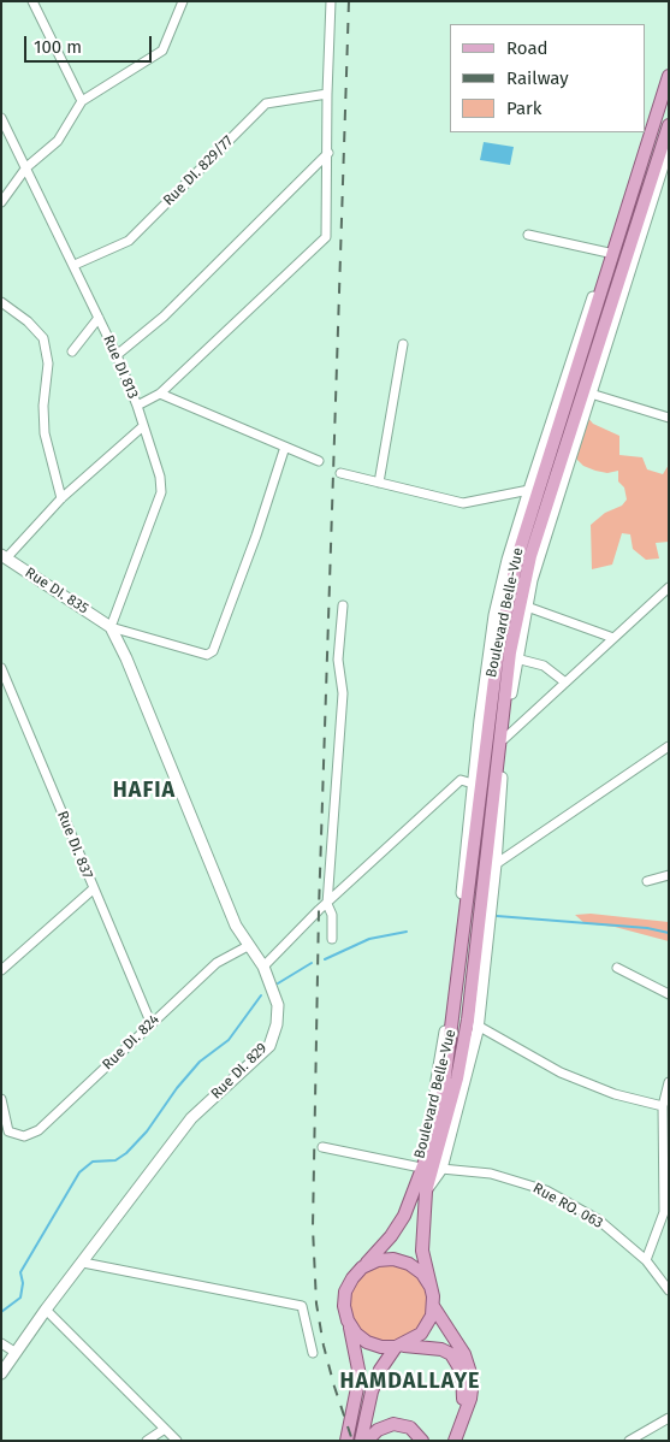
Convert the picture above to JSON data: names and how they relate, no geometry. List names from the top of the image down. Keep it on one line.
{"streets":{"main road":["Boulevard Belle-Vue"],"street":["Rue DI. 829/77","Rue DI 813","Rue DI. 835","Rue DI. 837","Rue DI. 824","Rue DI. 829","Rue RO. 063"]},"crossings":[["Rue DI. 829/77","Rue DI 813"],["Rue DI 813","Rue DI. 835"],["Rue DI 813","Rue DI. 829"],["Rue DI. 835","Rue DI. 829"],["Boulevard Belle-Vue","Rue RO. 063"],["Rue DI. 837","Rue DI. 824"],["Rue DI. 824","Rue DI. 829"]],"districts":["HAFIA","HAMDALLAYE"],"legend":["Road","Railway","Park"],"scale_bar":"100 m"}
